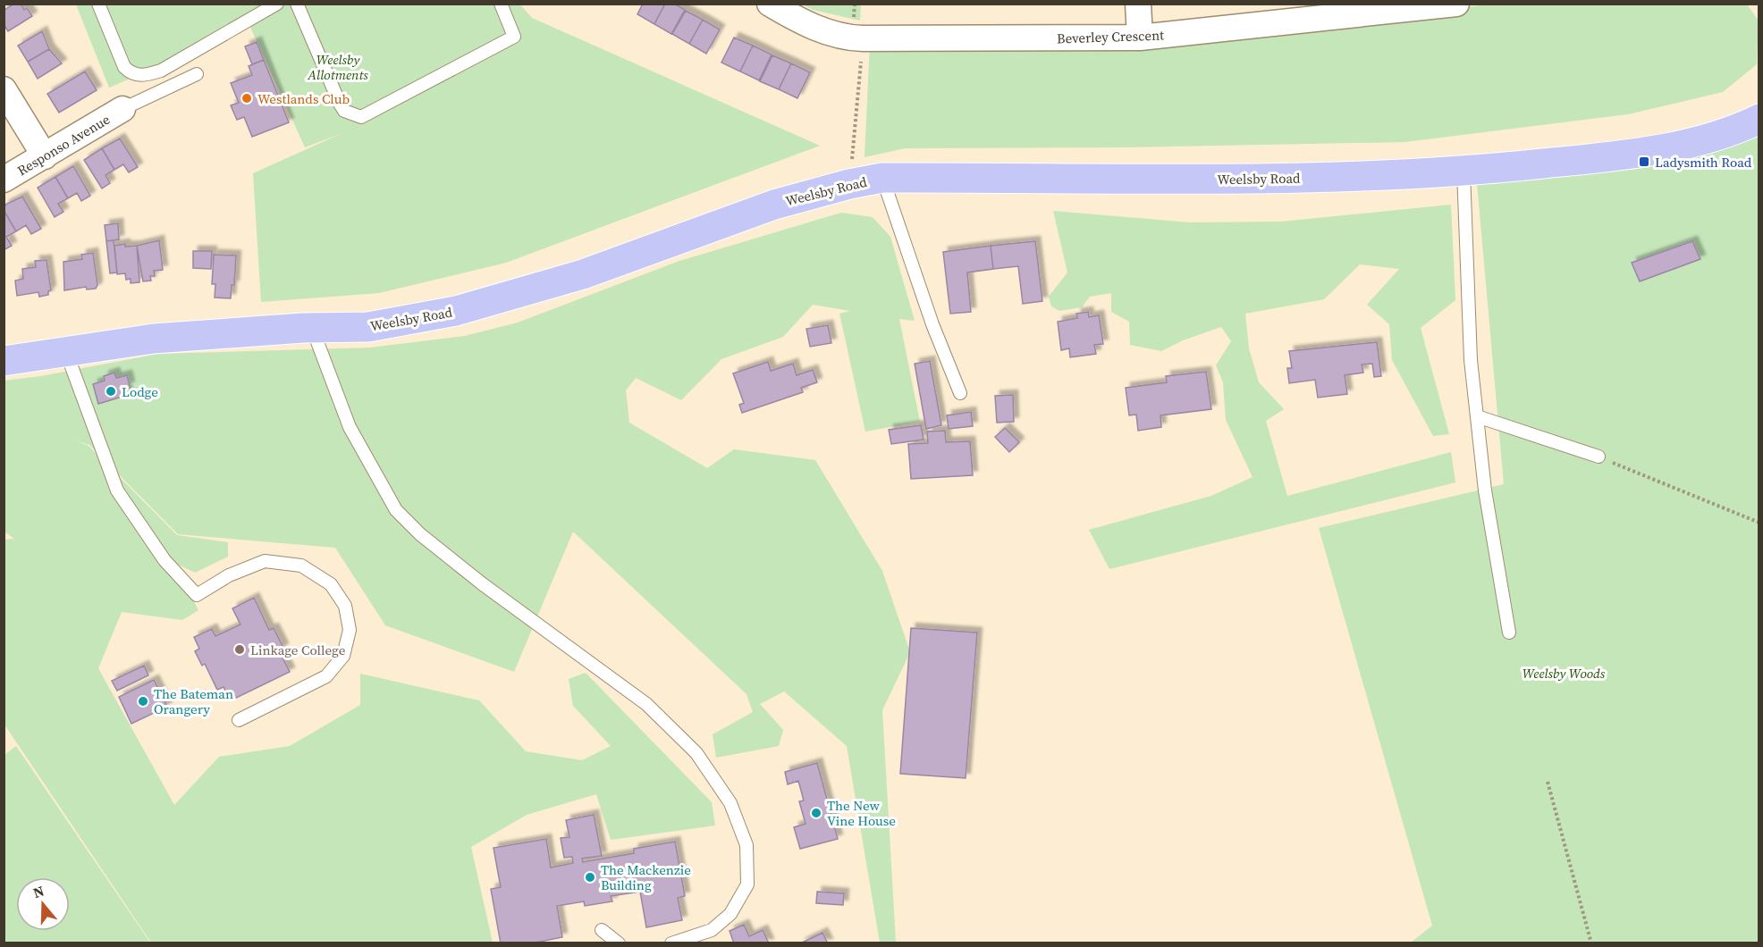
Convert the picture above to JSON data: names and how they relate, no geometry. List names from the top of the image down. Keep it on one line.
{"streets":{"main road":["Weelsby Road"],"street":["Beverley Crescent","Responso Avenue"]},"parks":["Weelsby Allotments","Weelsby Woods"],"places":{"other":["Westlands Club","Lodge","Linkage College","The Bateman Orangery","The New Vine House","The Mackenzie Building"],"transit":["Ladysmith Road"]},"north":"top"}
